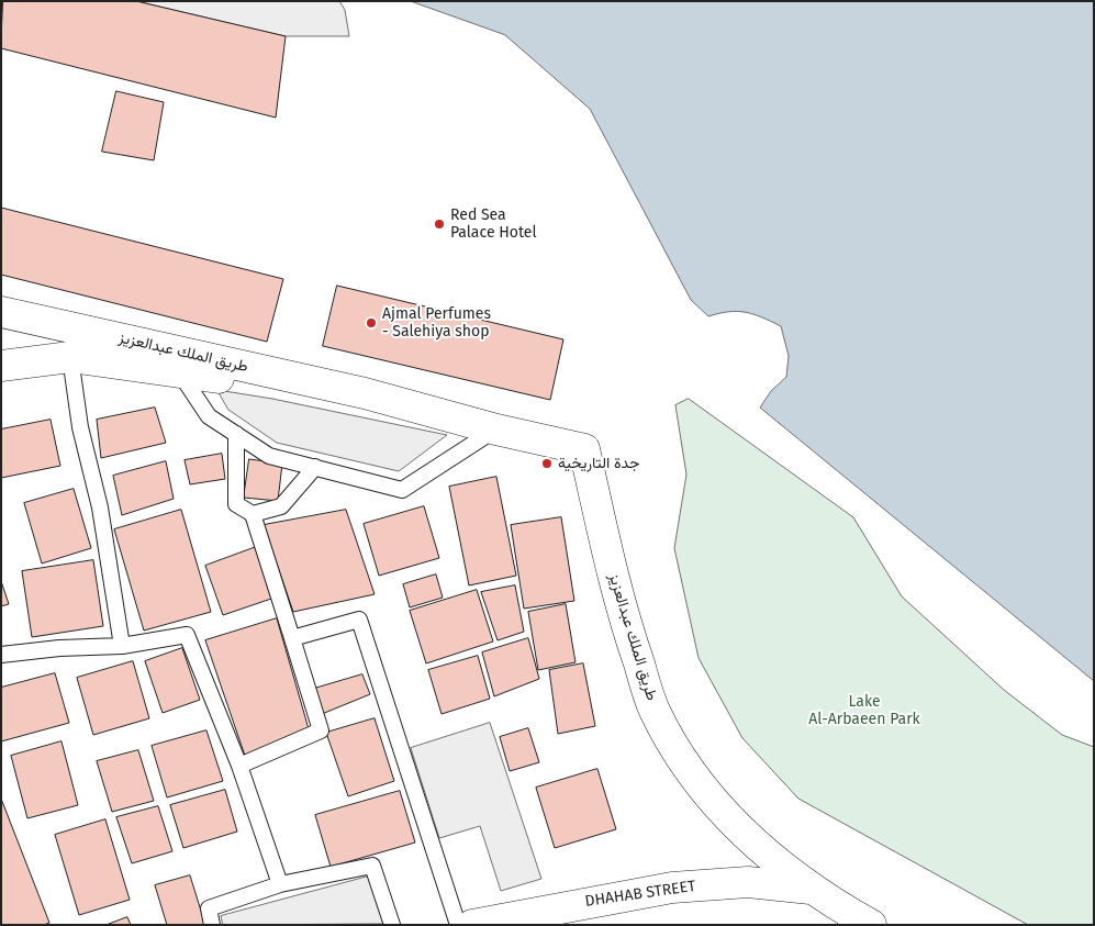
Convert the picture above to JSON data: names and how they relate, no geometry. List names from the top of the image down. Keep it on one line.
{"streets":{"main road":["طريق الملك عبدالعزيز","DHAHAB STREET"]},"crossings":[["طريق الملك عبدالعزيز","DHAHAB STREET"]],"parks":["Lake Al-Arbaeen Park"],"places":["Red Sea Palace Hotel","Ajmal Perfumes - Salehiya shop","جدة التاريخية"]}
